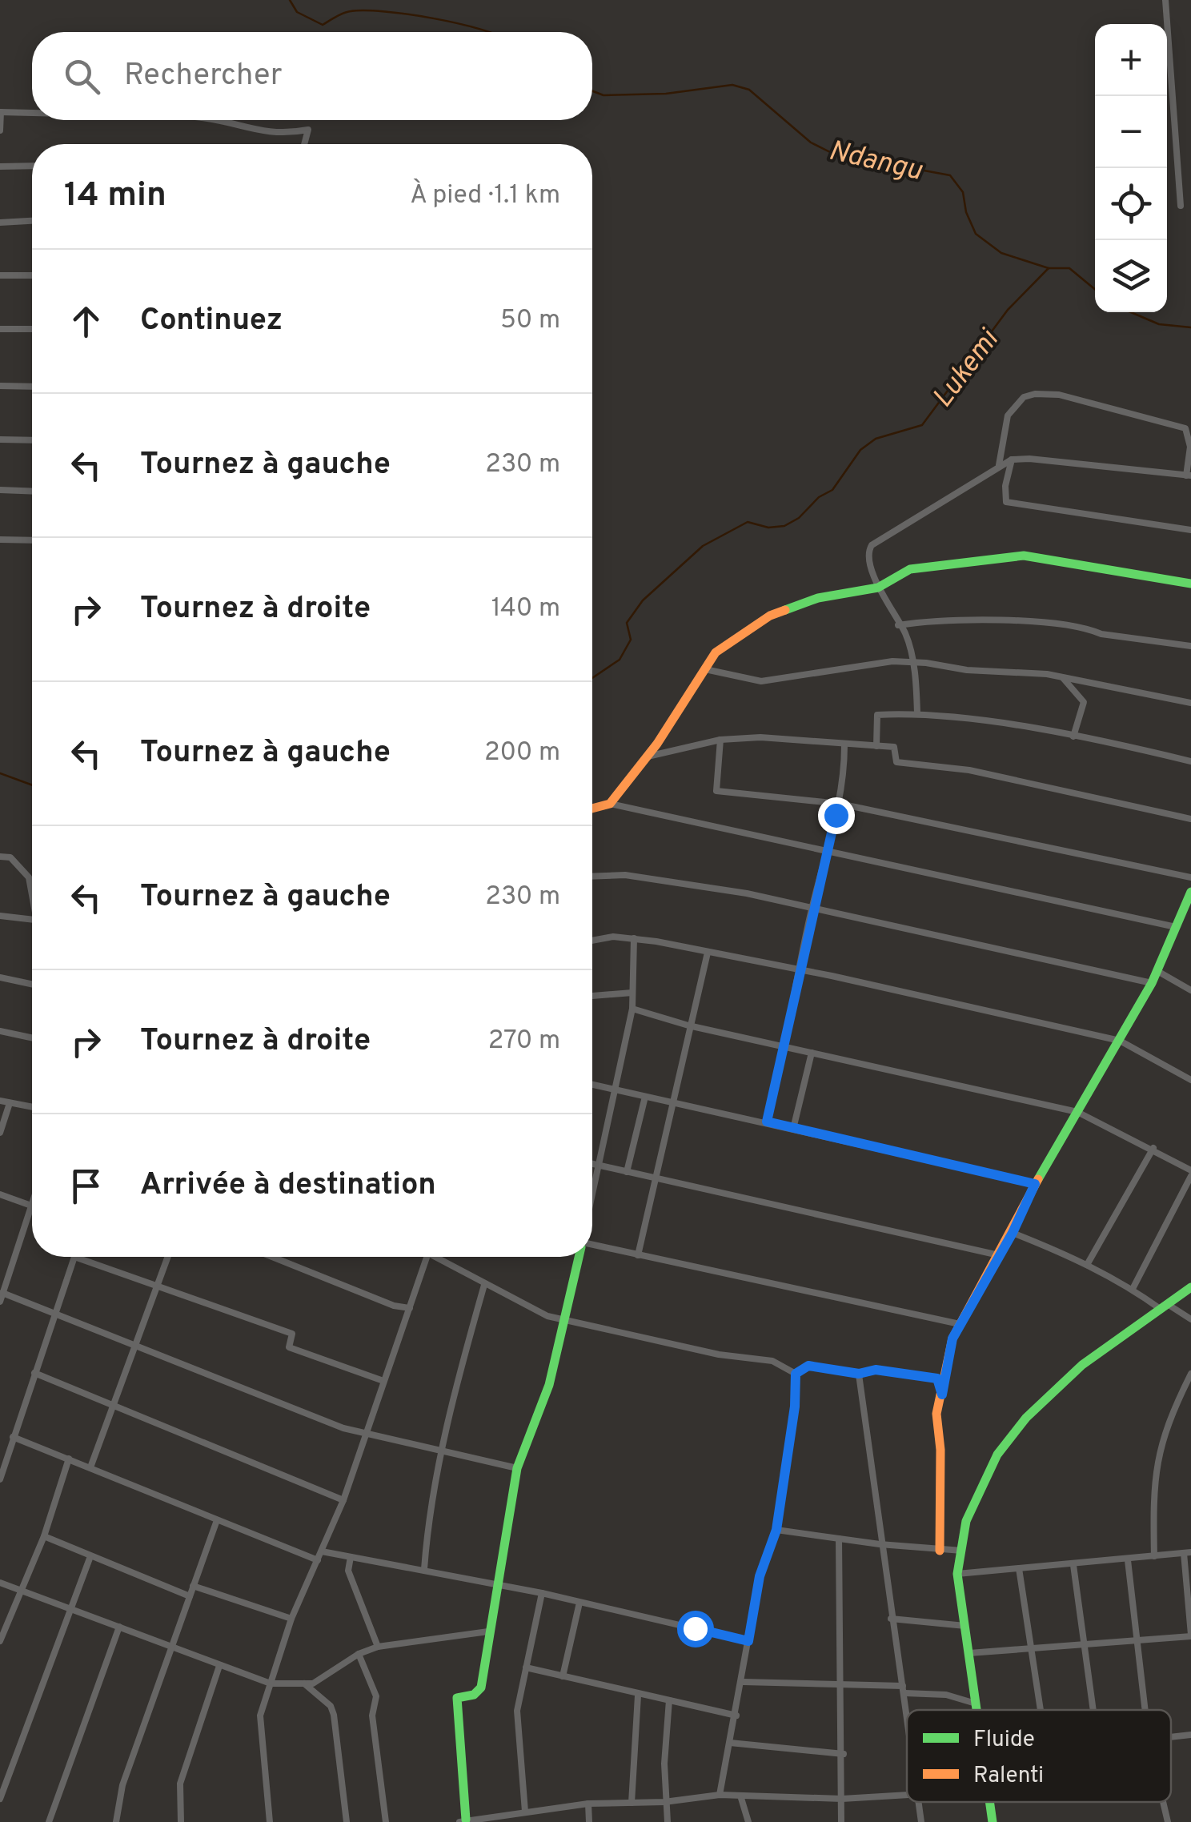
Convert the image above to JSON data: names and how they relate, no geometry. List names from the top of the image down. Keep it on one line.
{"water":["Ndangu","Lukemi"],"legend":["Fluide","Ralenti"],"page":{"map_buttons":["+","−"],"search":"Rechercher","heading":["14 min","À pied · 1.1 km"],"list":[["Continuez","50 m"],["Tournez à gauche","230 m"],["Tournez à droite","140 m"],["Tournez à gauche","200 m"],["Tournez à gauche","230 m"],["Tournez à droite","270 m"],"Arrivée à destination"]}}
